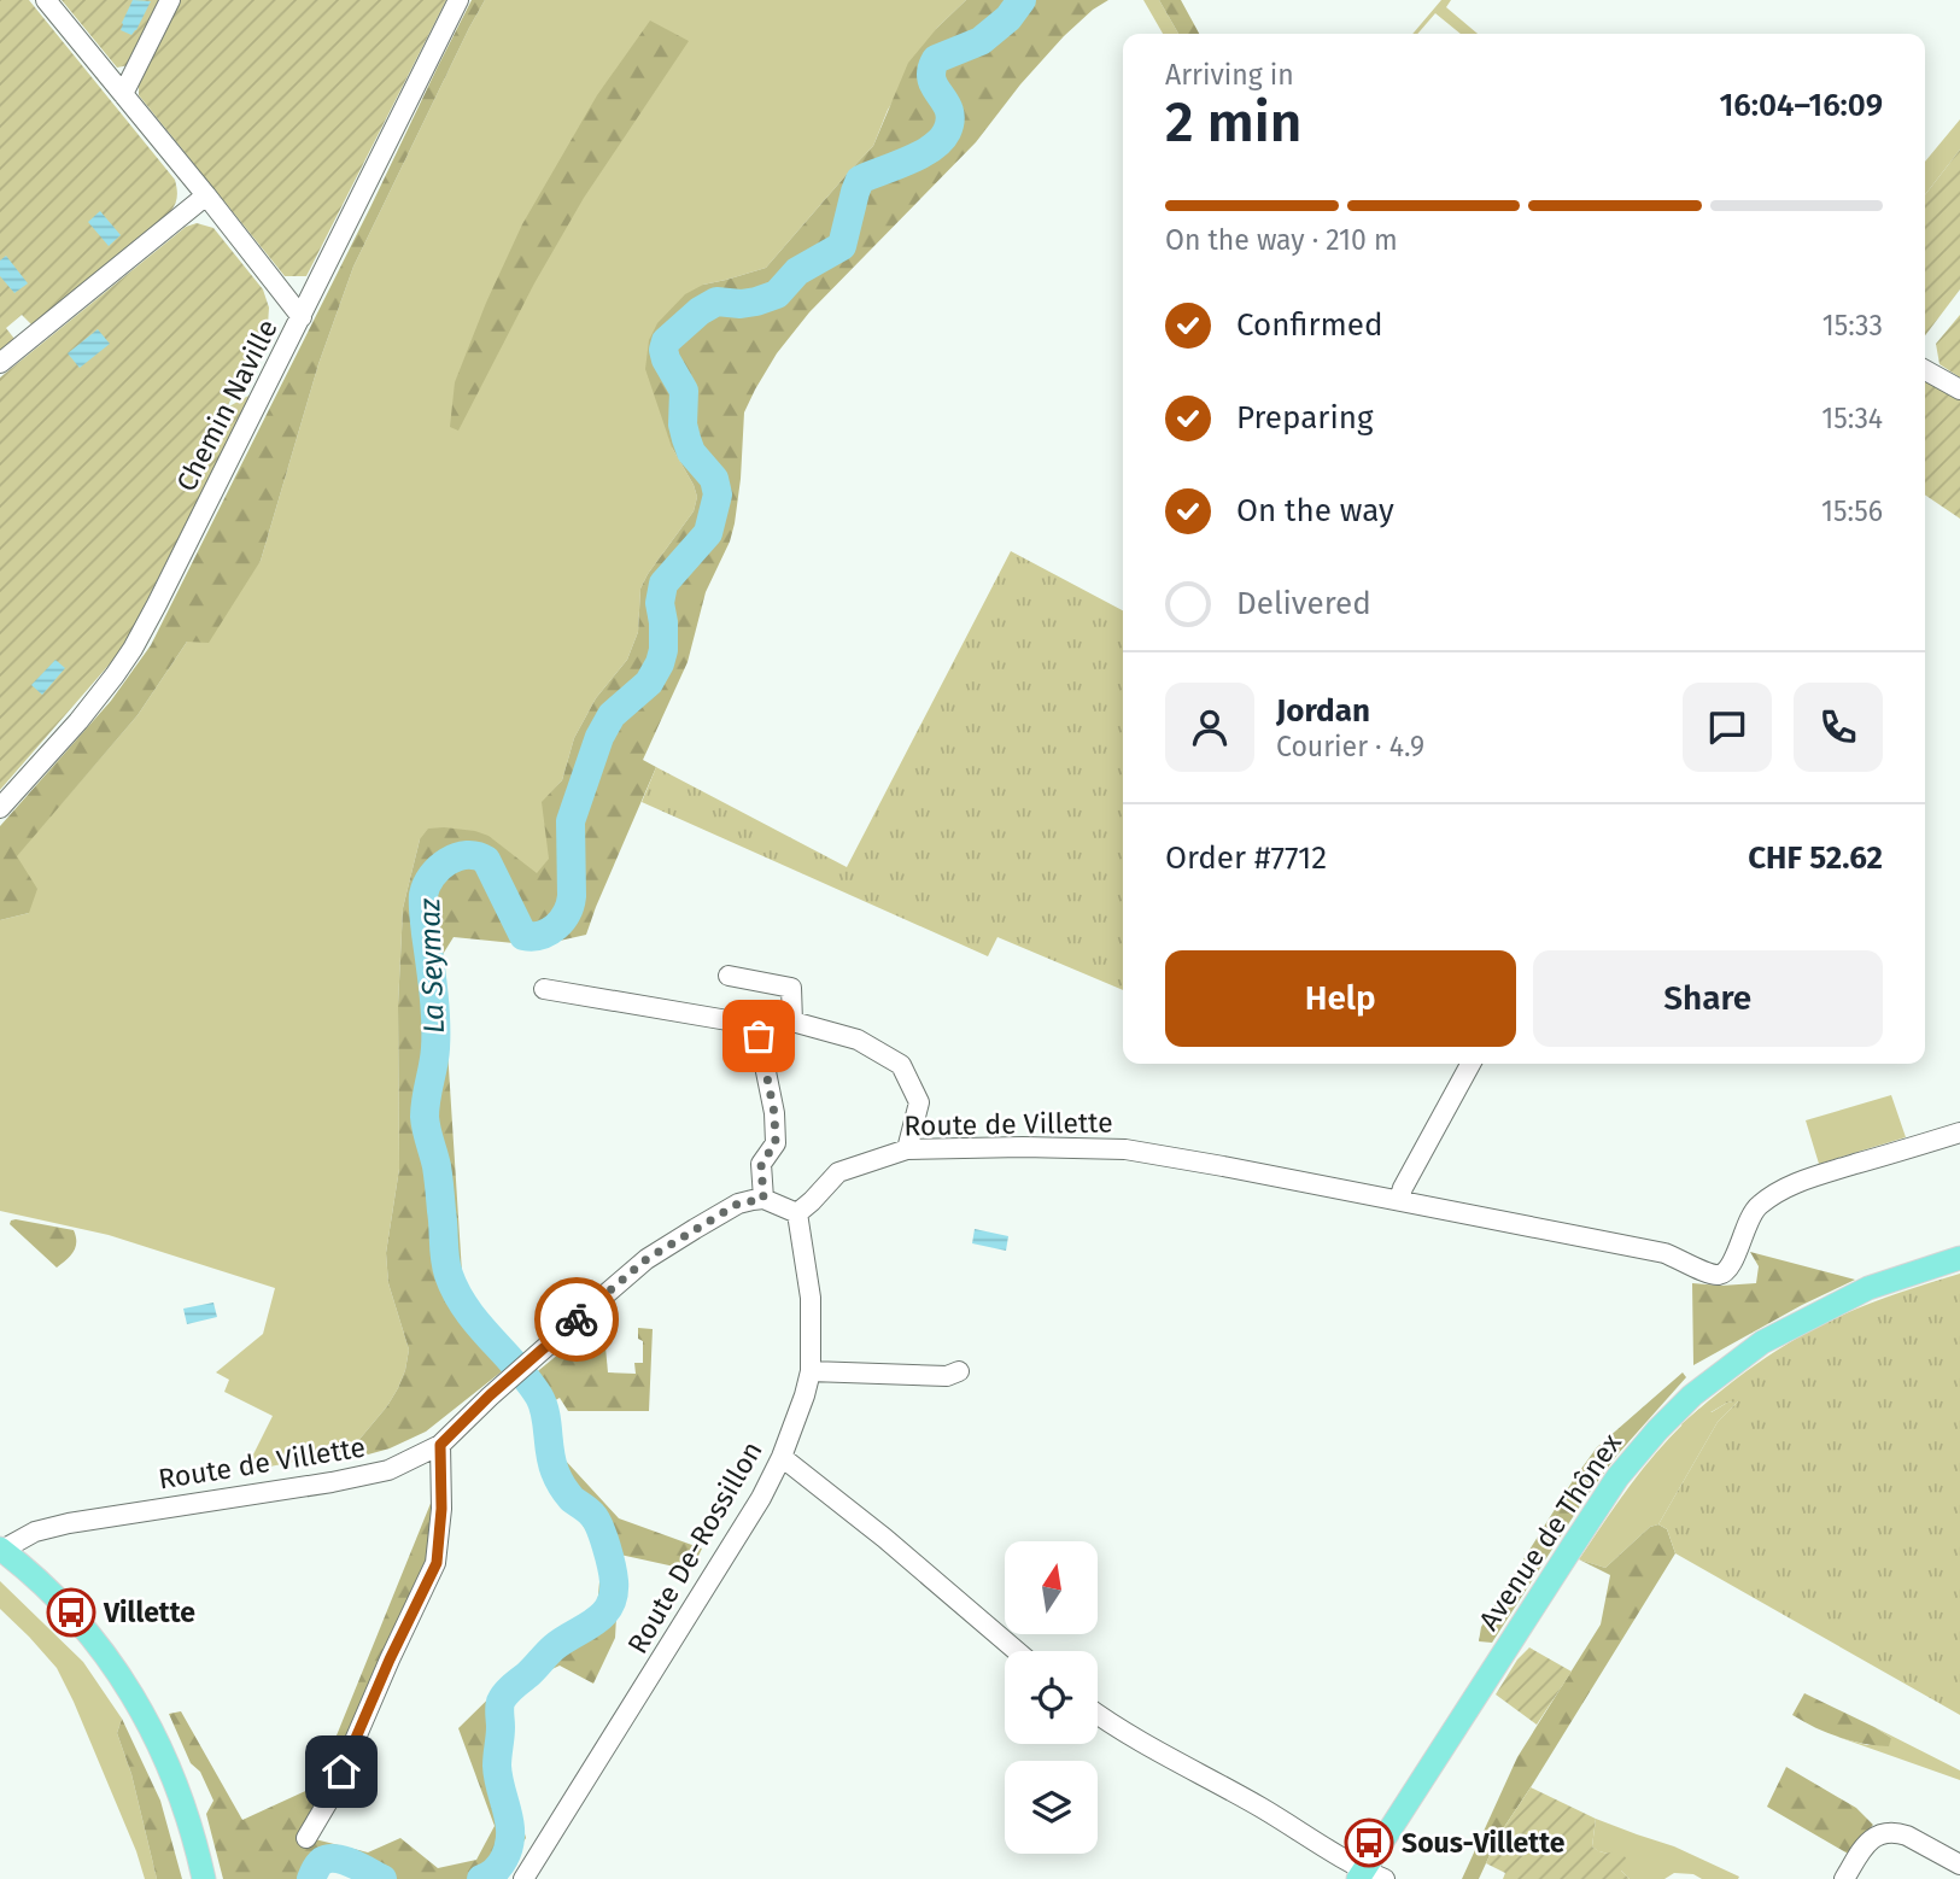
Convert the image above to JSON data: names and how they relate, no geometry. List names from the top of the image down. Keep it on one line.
{"streets":{"main road":["Avenue de Thônex"],"street":["Chemin Naville","Route de Villette","Route De-Rossillon"]},"crossings":[["Route de Villette","Route De-Rossillon"]],"water":["La Seymaz"],"places":{"bus stop":["Villette","Sous-Villette"]},"north":"top","page":{"heading":["2 min","Arriving in","16:04–16:09"],"panel":["Jordan","Courier · 4.9","Order #7712","CHF 52.62"],"bar":"On the way · 210 m","list":[["Confirmed","15:33"],["Preparing","15:34"],["On the way","15:56"],"Delivered"],"buttons":["Help","Share"]}}
